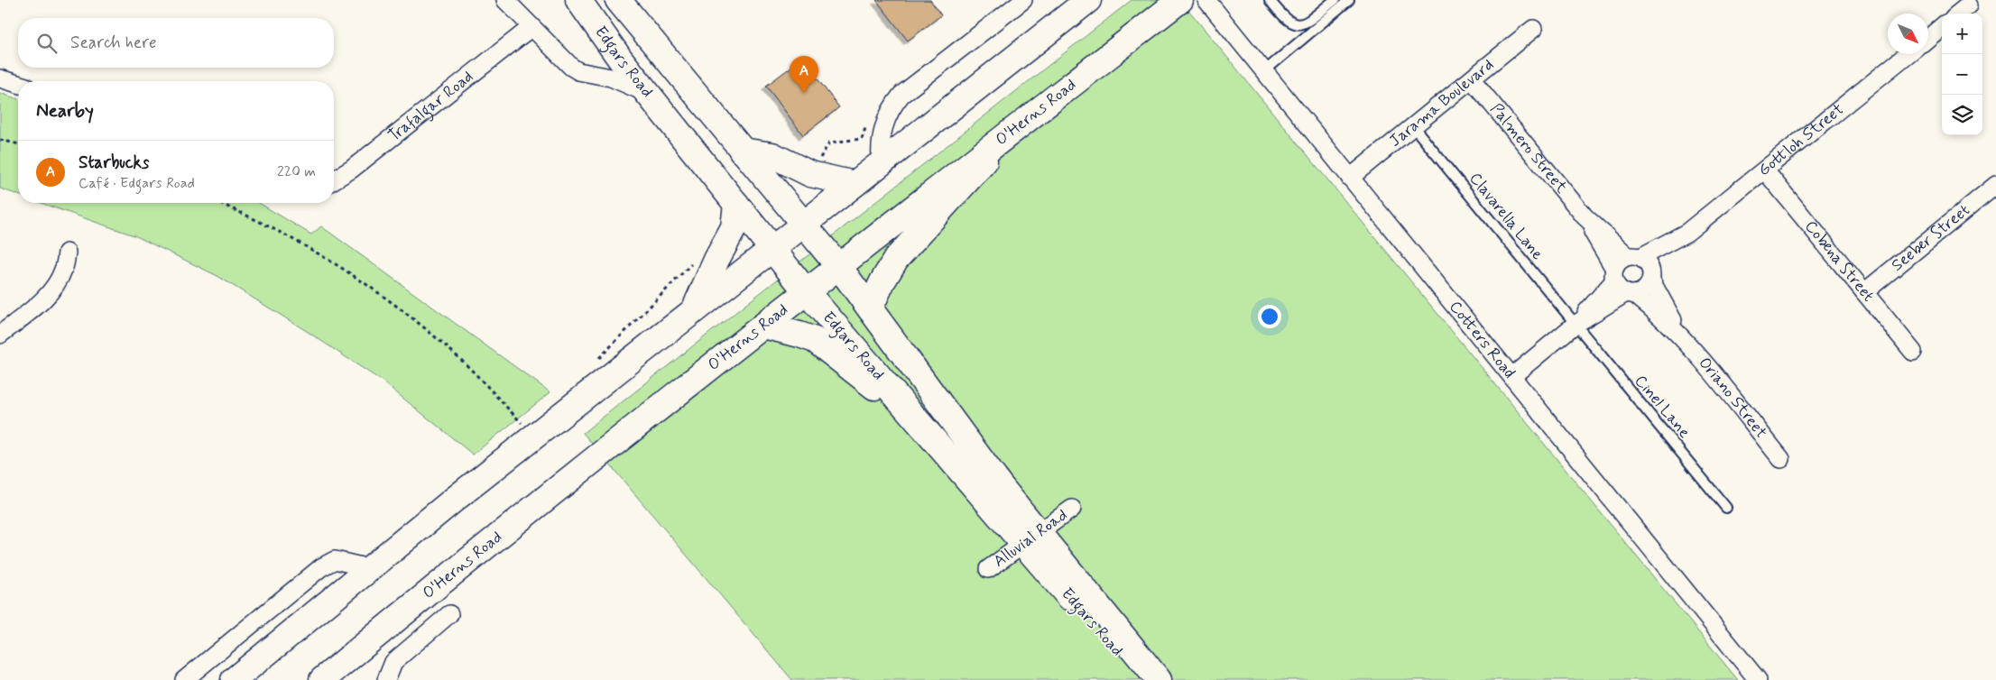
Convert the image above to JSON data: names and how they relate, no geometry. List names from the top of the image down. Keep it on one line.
{"streets":{"main road":["Edgars Road","O'Herns Road"],"street":["Jarama Boulevard","Trafalgar Road","Gottloh Street","Palmero Street","Seeber Street","Cobena Street","Cotters Road","Oriano Street","Alluvial Road"],"lane":["Clavarella Lane","Cinel Lane"]},"crossings":[["Edgars Road","O'Herns Road"],["Edgars Road","Alluvial Road"],["Jarama Boulevard","Palmero Street"],["Jarama Boulevard","Clavarella Lane"],["Jarama Boulevard","Cotters Road"],["Gottloh Street","Palmero Street"],["Gottloh Street","Cobena Street"],["Gottloh Street","Oriano Street"],["Palmero Street","Oriano Street"],["Clavarella Lane","Cinel Lane"],["Seeber Street","Cobena Street"]],"north":"bottom right","page":{"map_buttons":["+","−"],"search":"Search here","pins":"A","heading":"Nearby","list":[{"mark":"A","name":"Starbucks","note":"Café · Edgars Road","value":"220 m"}]}}
